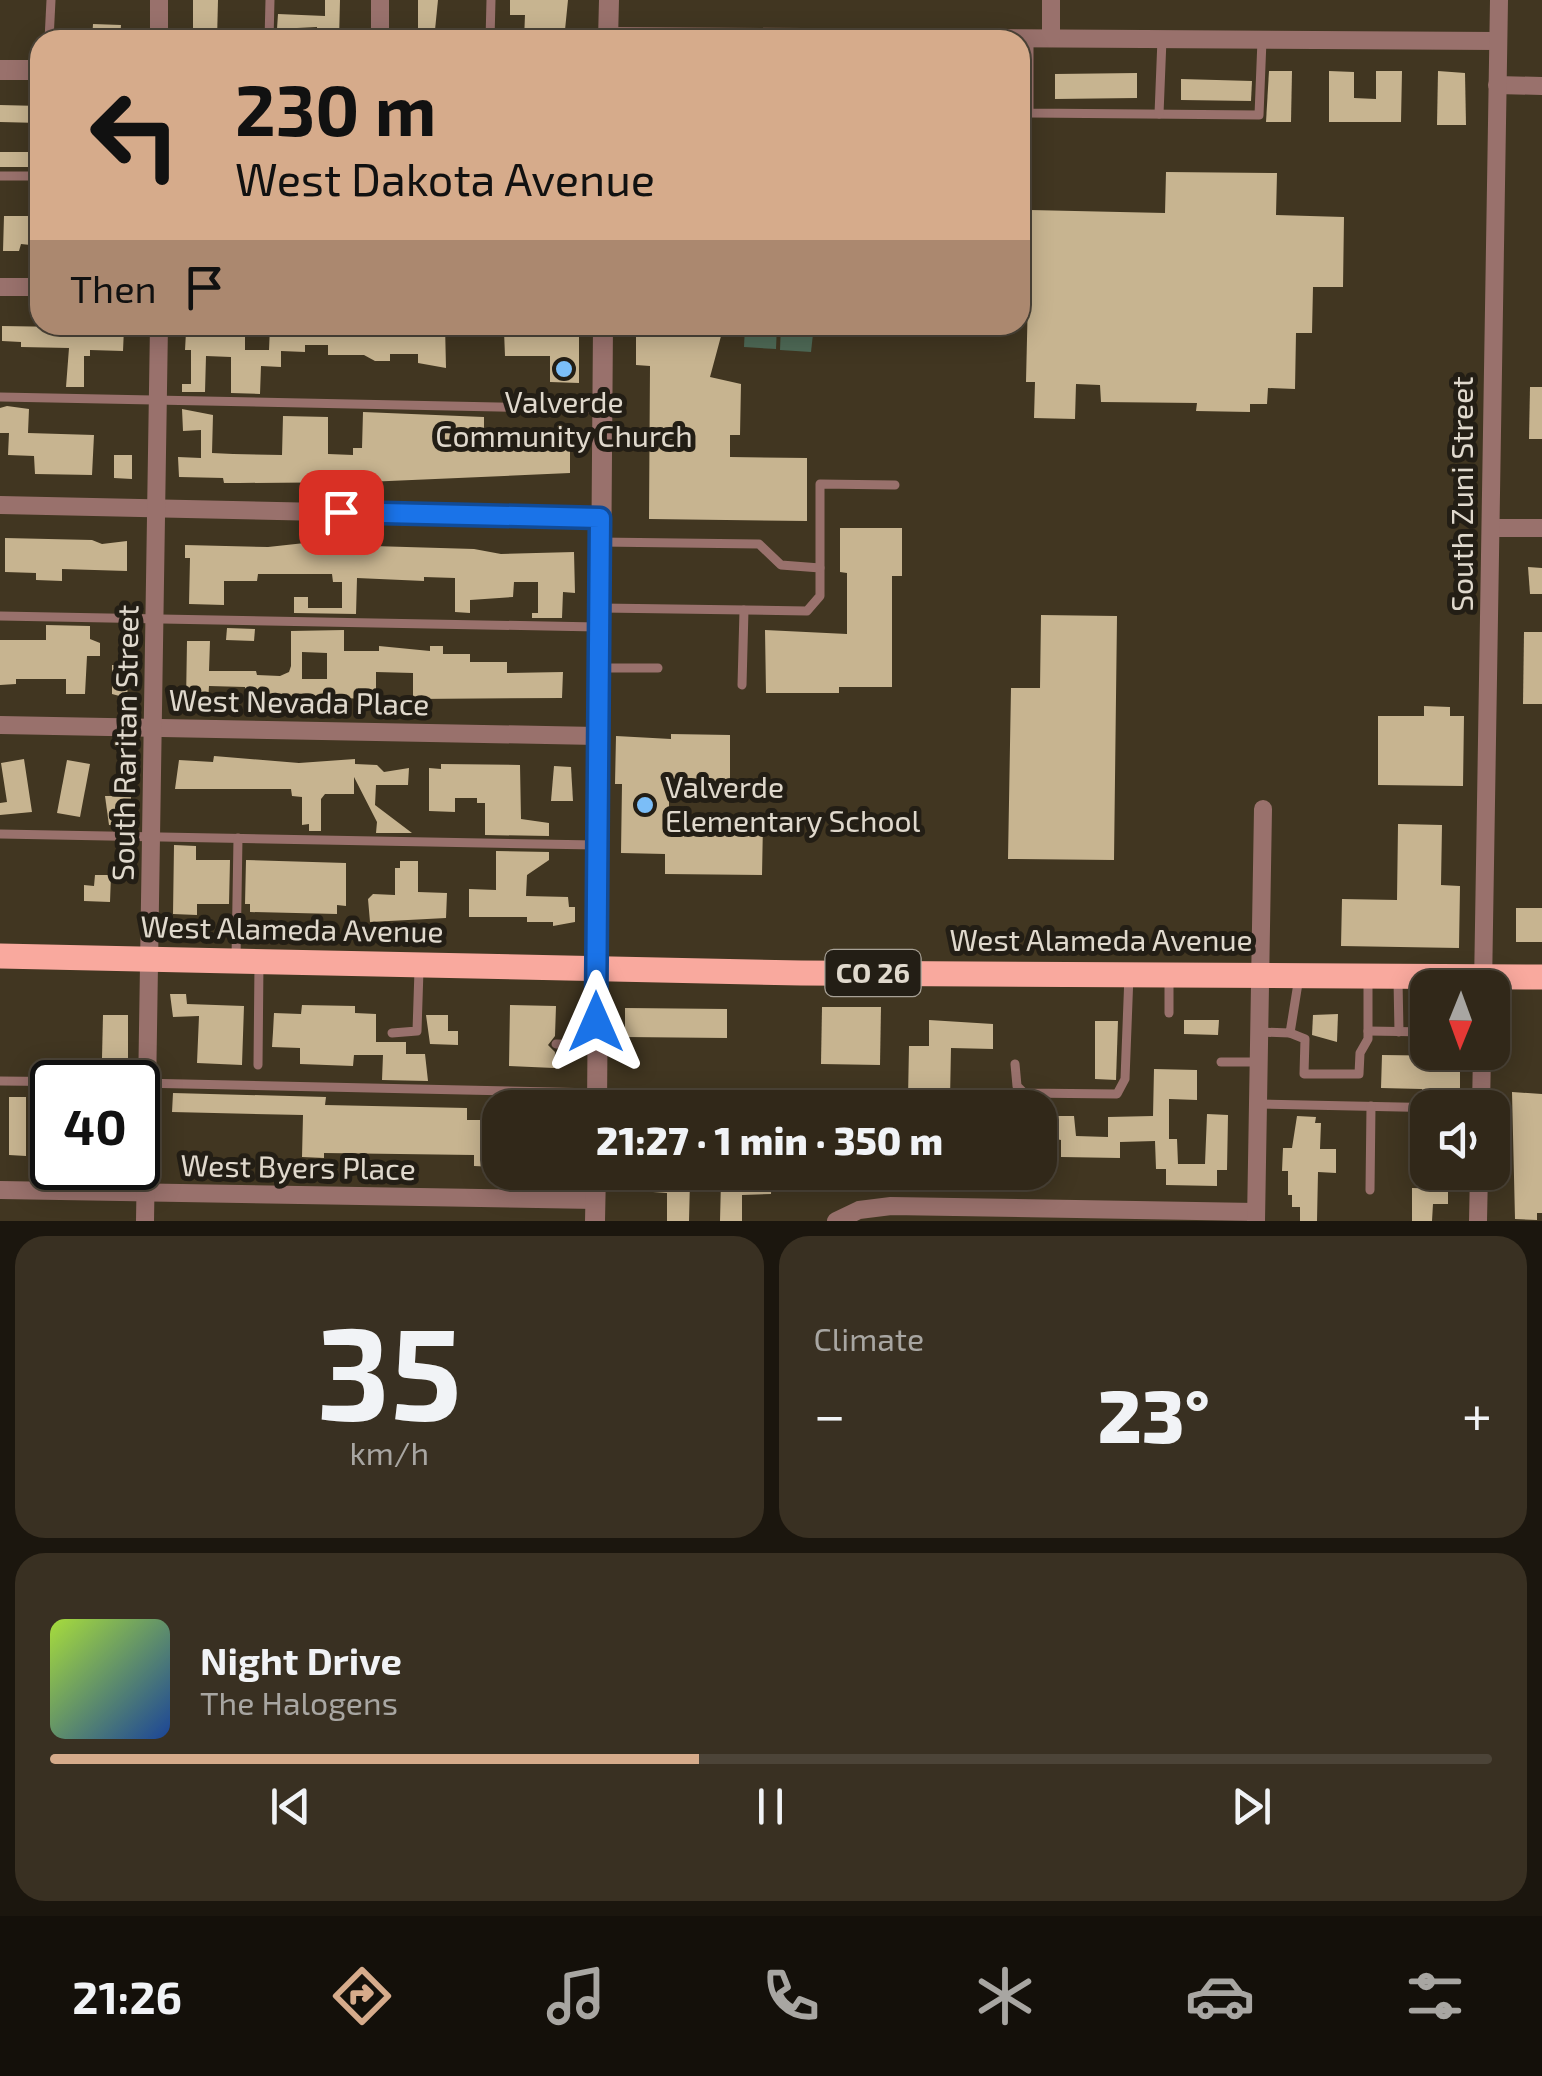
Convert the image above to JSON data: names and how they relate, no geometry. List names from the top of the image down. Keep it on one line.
{"streets":{"main road":["West Alameda Avenue","CO 26"],"street":["South Zuni Street","West Nevada Place","South Raritan Street","West Byers Place"]},"crossings":[["West Nevada Place","South Raritan Street"],["South Raritan Street","West Alameda Avenue"],["South Raritan Street","West Byers Place"]],"places":["Valverde Community Church","Valverde Elementary School"],"north":"bottom","page":{"turn":["230 m","West Dakota Avenue"],"then":"Then","limit":"40","trip":"21:27 · 1 min · 350 m","tile":[["35","km/h"],"Climate"],"heat":["−","23°","+"],"song":["Night Drive","The Halogens"],"tabs":"21:26"}}
